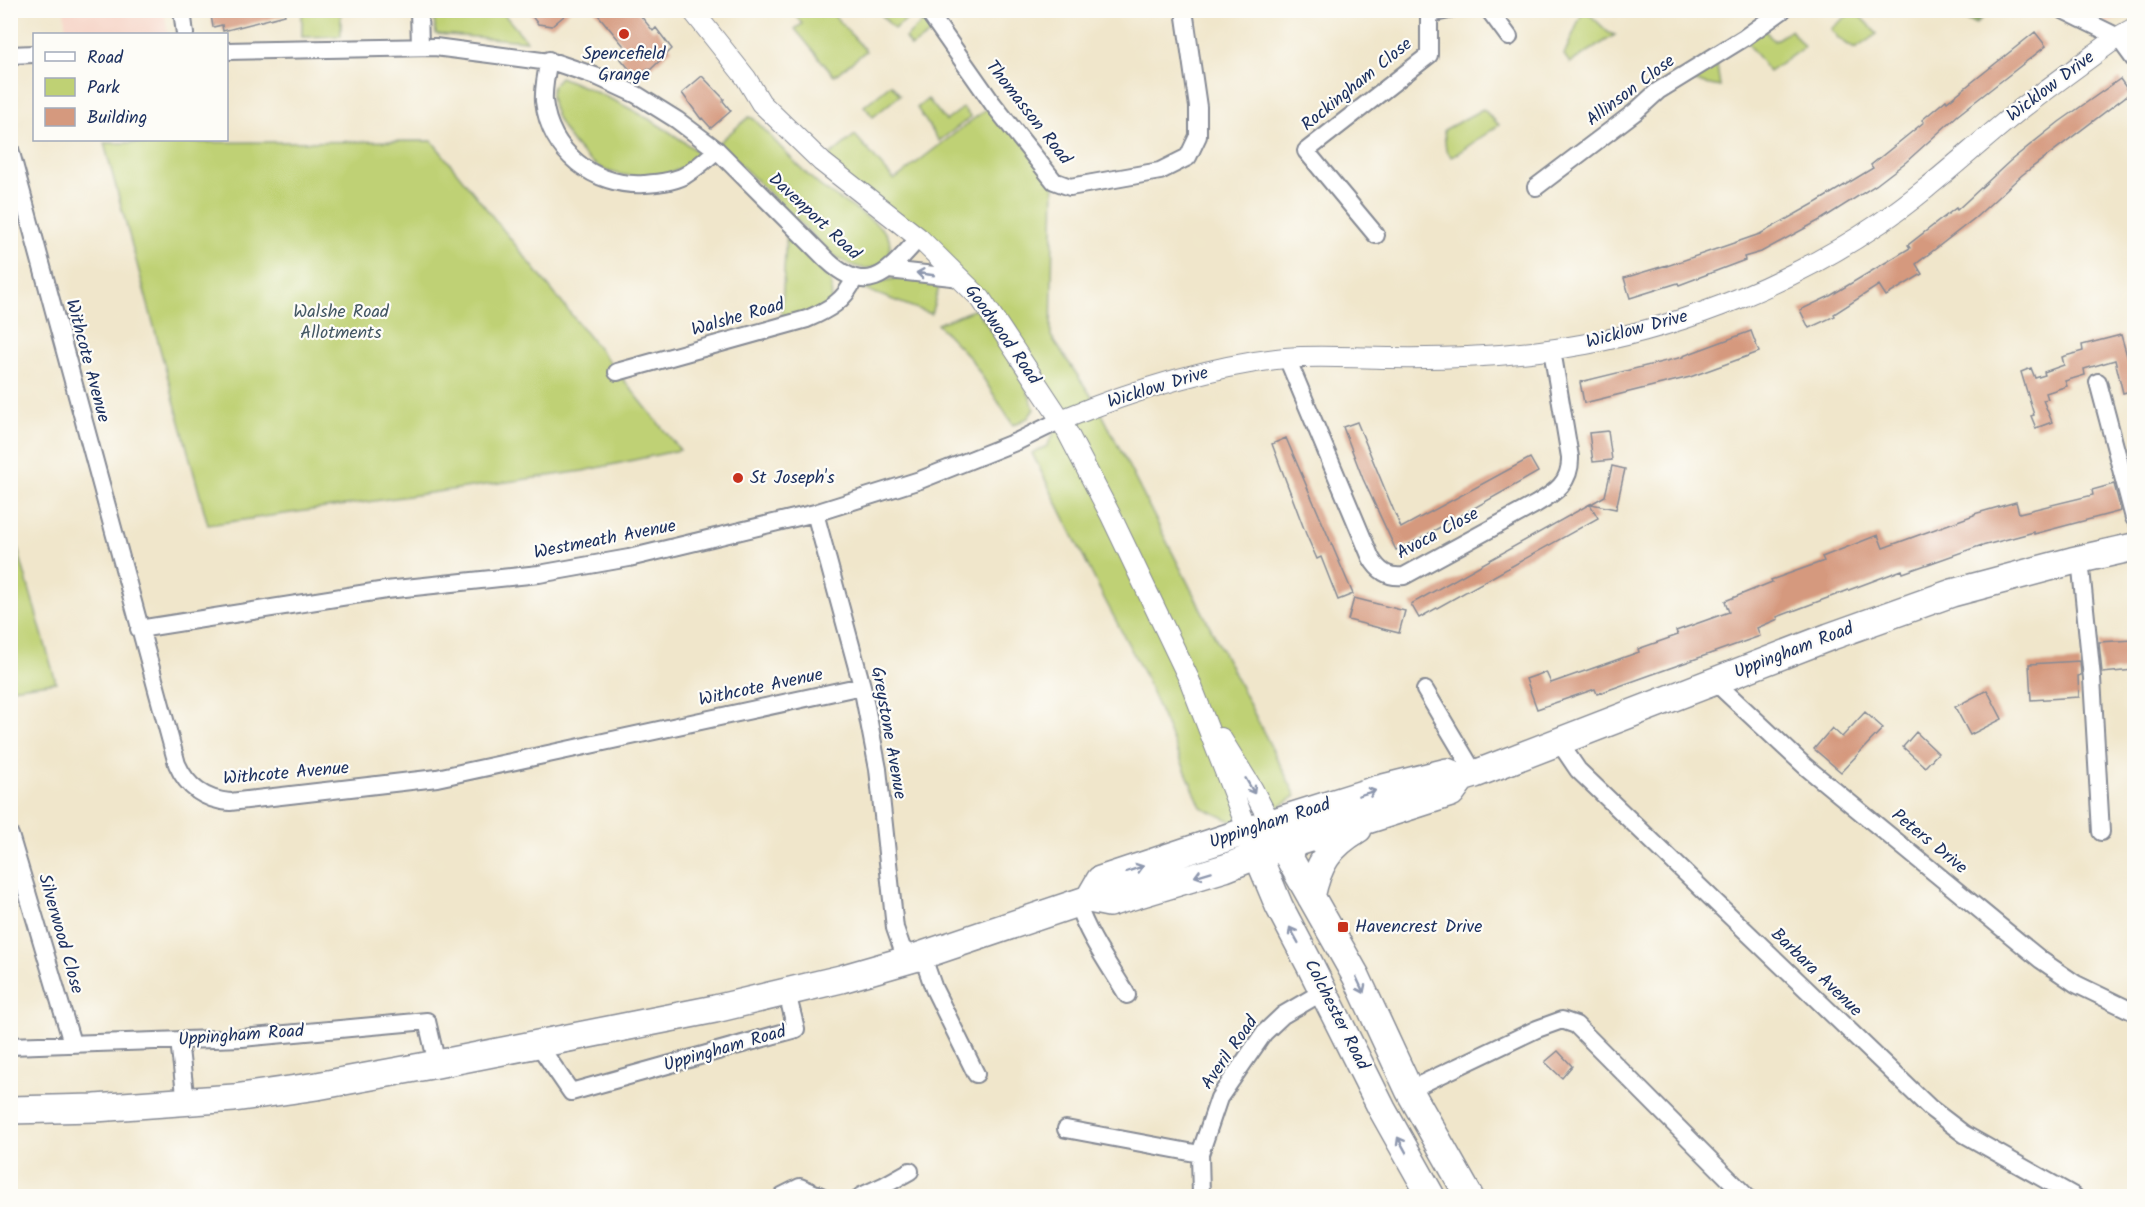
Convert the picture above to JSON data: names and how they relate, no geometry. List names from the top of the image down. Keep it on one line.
{"streets":{"highway":["Uppingham Road","Colchester Road"],"street":["Rockingham Close","Wicklow Drive","Allinson Close","Thomasson Road","Davenport Road","Walshe Road","Goodwood Road","Withcote Avenue","Avoca Close","Westmeath Avenue","Greystone Avenue","Peters Drive","Silverwood Close","Barbara Avenue","Averil Road"]},"crossings":[["Wicklow Drive","Goodwood Road"],["Wicklow Drive","Avoca Close"],["Wicklow Drive","Westmeath Avenue"],["Davenport Road","Walshe Road"],["Davenport Road","Goodwood Road"],["Goodwood Road","Westmeath Avenue"],["Goodwood Road","Uppingham Road"],["Goodwood Road","Colchester Road"],["Withcote Avenue","Westmeath Avenue"],["Withcote Avenue","Greystone Avenue"],["Westmeath Avenue","Greystone Avenue"],["Uppingham Road","Peters Drive"],["Uppingham Road","Silverwood Close"],["Uppingham Road","Barbara Avenue"],["Uppingham Road","Colchester Road"],["Colchester Road","Averil Road"]],"parks":["Walshe Road Allotments"],"places":{"other":["Spencefield Grange","St Joseph's"],"transit":["Havencrest Drive"]},"legend":["Road","Park","Building"]}
